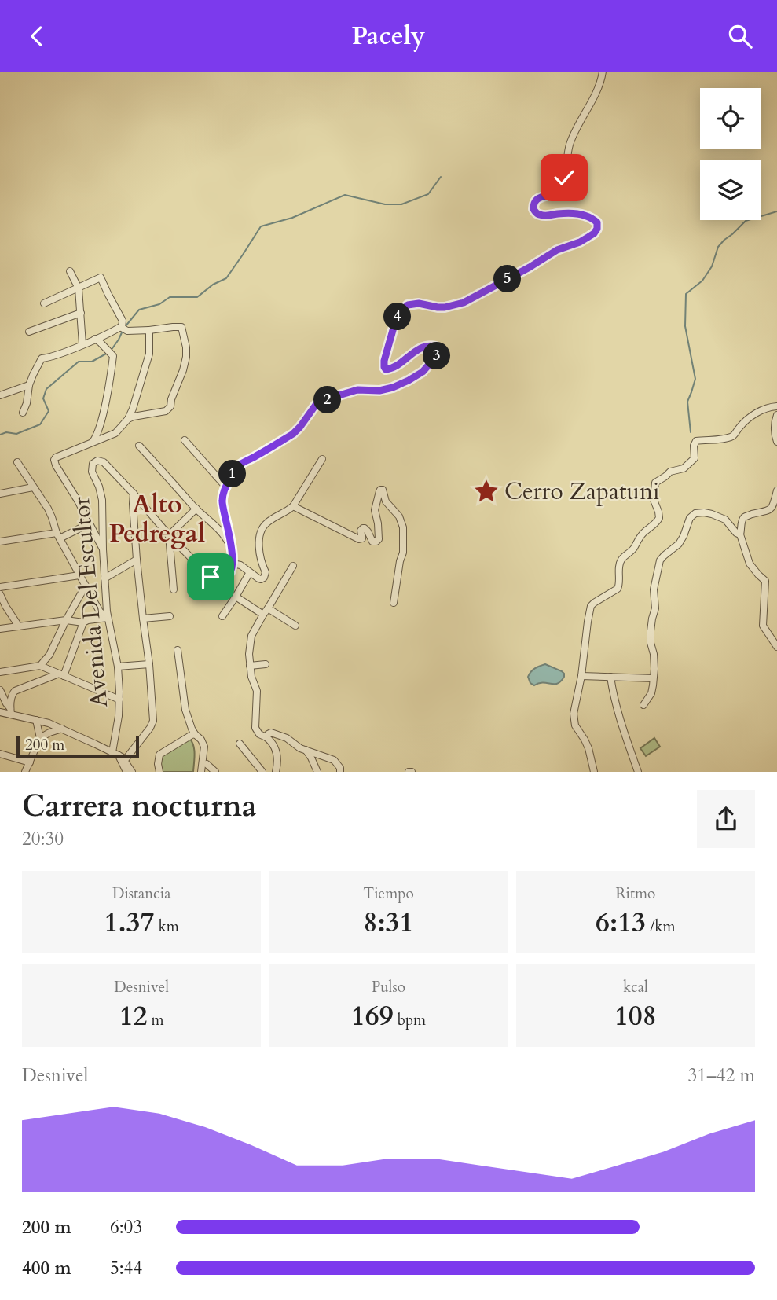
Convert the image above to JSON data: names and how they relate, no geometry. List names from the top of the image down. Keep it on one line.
{"streets":{"street":["Avenida Del Escultor"]},"districts":["Alto Pedregal"],"places":{"place":["Cerro Zapatuni"]},"scale_bar":"200 m","page":{"header":"Pacely","pins":["5","4","3","2","1"],"scale":"200 m","heading":["Carrera nocturna","20:30"],"stats":[["Distancia","1.37 km"],["Tiempo","8:31"],["Ritmo","6:13 /km"],["Desnivel","12 m"],["Pulso","169 bpm"],["kcal","108"]],"chart":["Desnivel","31–42 m"],"list":[{"name":"200 m","note":"6:03"},{"name":"400 m","note":"5:44"}]}}
